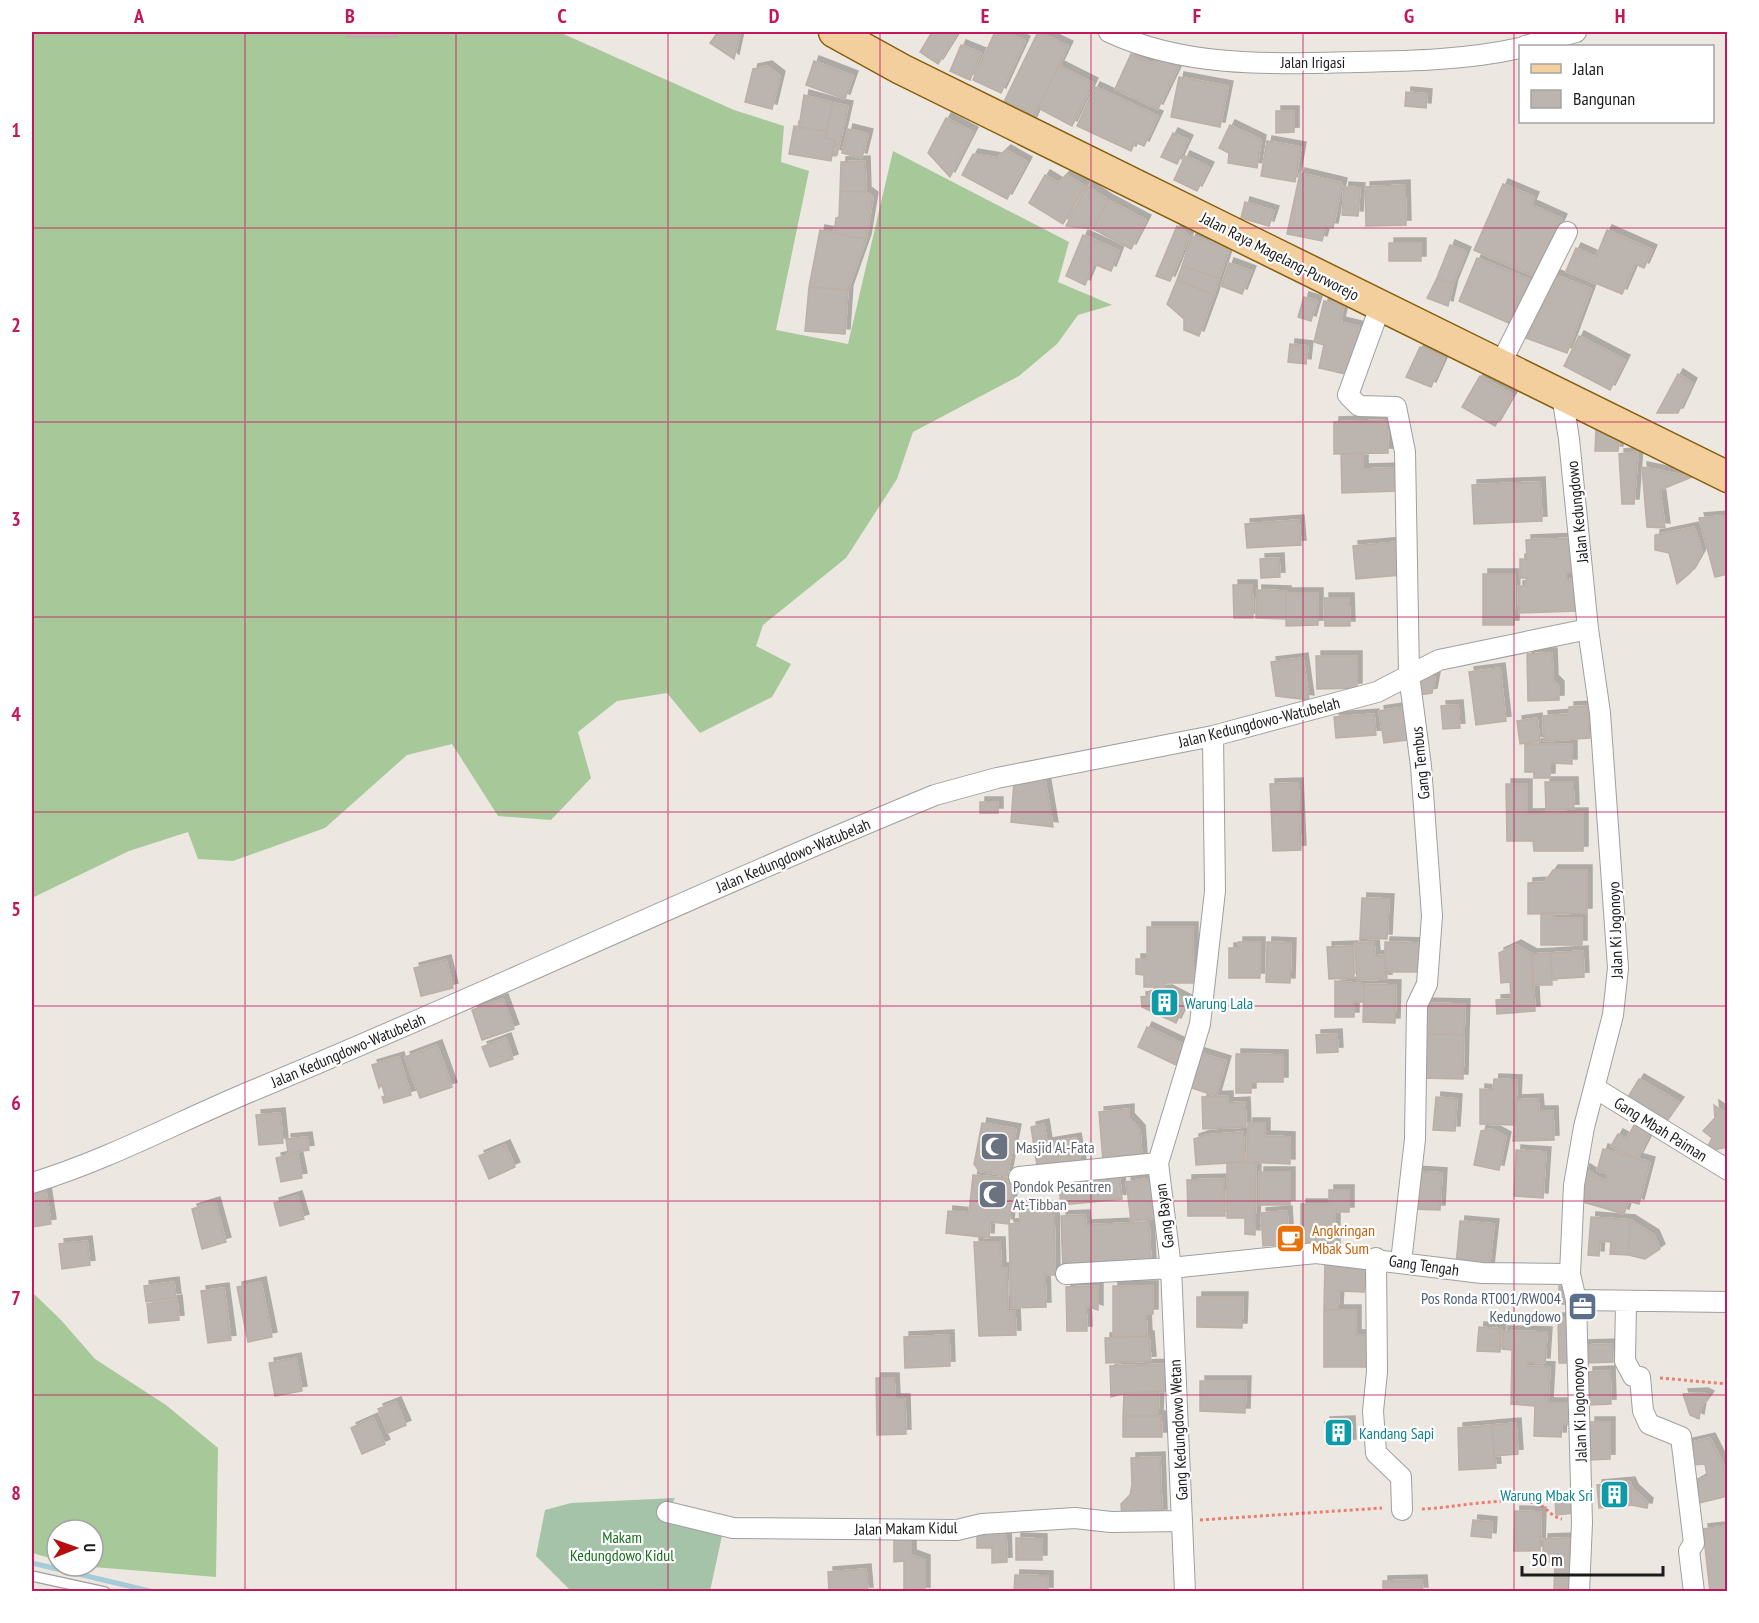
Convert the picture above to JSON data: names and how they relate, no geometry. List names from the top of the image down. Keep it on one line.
{"streets":{"main road":["Jalan Raya Magelang-Purworejo"],"street":["Jalan Irigasi","Jalan Kedungdowo","Jalan Kedungdowo-Watubelah","Gang Tembus","Jalan Ki Jogonoyo","Gang Mbah Paiman","Gang Bayan","Gang Tengah","Jalan Ki Jogonooyo","Gang Kedungdowo Wetan","Jalan Makam Kidul"]},"crossings":[["Jalan Raya Magelang-Purworejo","Jalan Kedungdowo"],["Jalan Raya Magelang-Purworejo","Gang Tembus"],["Jalan Kedungdowo","Jalan Kedungdowo-Watubelah"],["Jalan Kedungdowo","Jalan Ki Jogonoyo"],["Jalan Kedungdowo-Watubelah","Gang Tembus"],["Jalan Kedungdowo-Watubelah","Jalan Ki Jogonoyo"],["Gang Tembus","Gang Tengah"],["Jalan Ki Jogonoyo","Gang Mbah Paiman"],["Jalan Ki Jogonoyo","Gang Tengah"],["Jalan Ki Jogonoyo","Jalan Ki Jogonooyo"],["Gang Bayan","Gang Tengah"],["Gang Bayan","Gang Kedungdowo Wetan"],["Gang Tengah","Gang Kedungdowo Wetan"],["Gang Kedungdowo Wetan","Jalan Makam Kidul"]],"parks":["Makam Kedungdowo Kidul"],"places":{"building":["Warung Lala","Kandang Sapi","Warung Mbak Sri"],"mosque":["Masjid Al-Fata","Pondok Pesantren At-Tibban"],"cafe":["Angkringan Mbak Sum"],"office":["Pos Ronda RT001/RW004 Kedungdowo"]},"legend":["Jalan","Bangunan"],"scale_bar":"50 m","north":"right","grid":{"columns":["A","B","C","D","E","F","G","H"],"rows":["1","2","3","4","5","6","7","8"]}}
